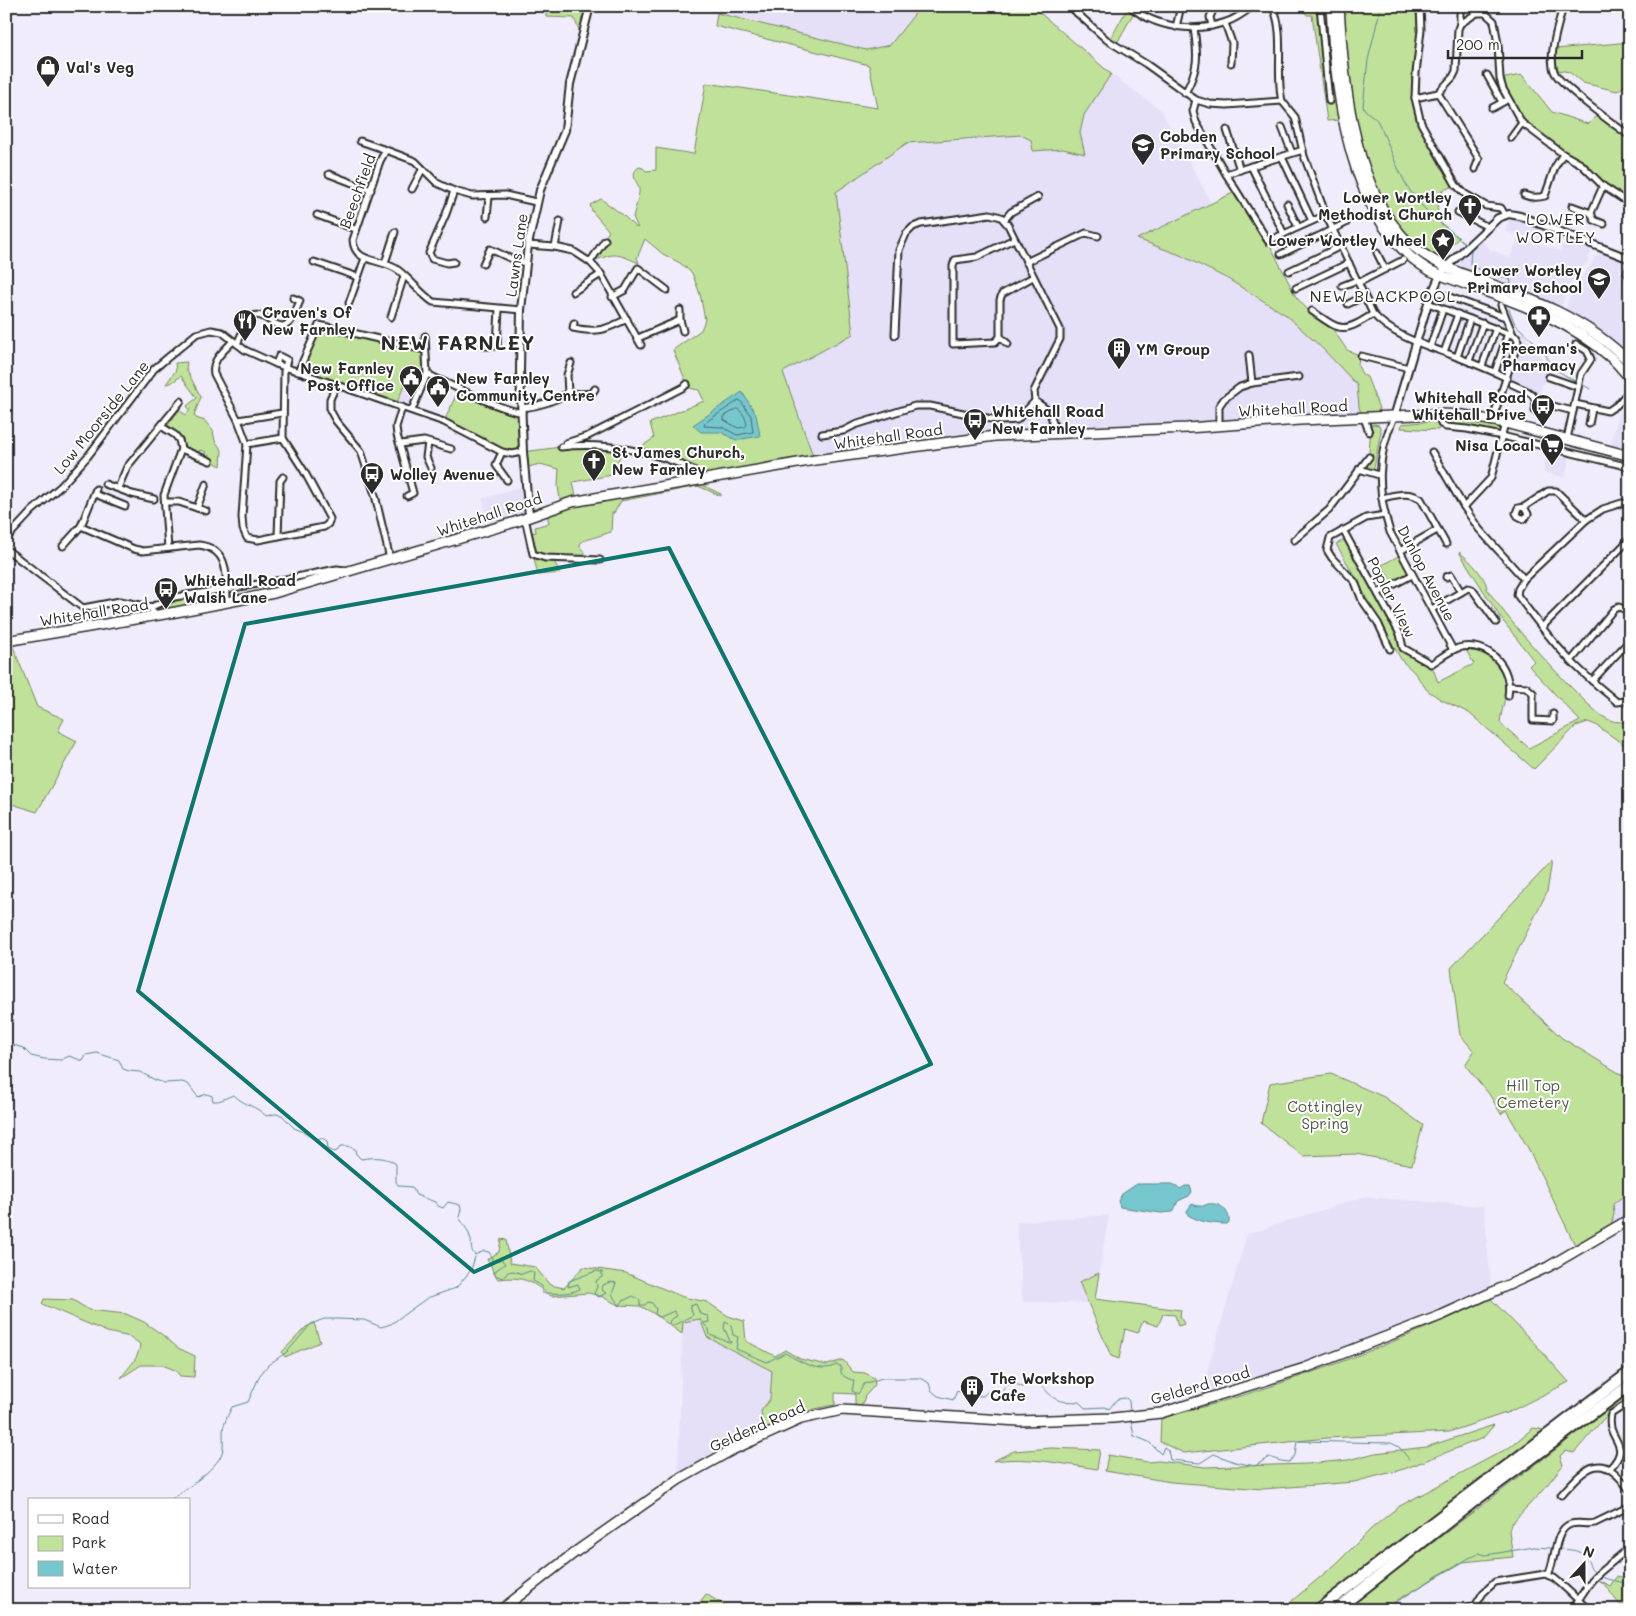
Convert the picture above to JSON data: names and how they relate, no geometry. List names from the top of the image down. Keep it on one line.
{"streets":{"main road":["Whitehall Road","Gelderd Road"],"street":["Beechfield","Lawns Lane","Low Moorside Lane","Dunlop Avenue","Poplar View"]},"crossings":[["Beechfield","Lawns Lane"],["Lawns Lane","Whitehall Road"],["Whitehall Road","Dunlop Avenue"],["Dunlop Avenue","Poplar View"]],"districts":["LOWER WORTLEY","NEW BLACKPOOL","NEW FARNLEY"],"parks":["Hill Top Cemetery","Cottingley Spring"],"places":{"shop":["Val's Veg"],"school or university":["Cobden Primary School","Lower Wortley Primary School"],"church":["Lower Wortley Methodist Church","St James Church, New Farnley"],"place":["Lower Wortley Wheel"],"pharmacy":["Freeman's Pharmacy"],"restaurant":["Craven's Of New Farnley"],"building":["YM Group","The Workshop Cafe"],"public building":["New Farnley Post Office","New Farnley Community Centre"],"bus stop":["Whitehall Road Whitehall Drive","Whitehall Road New Farnley","Wolley Avenue","Whitehall Road Walsh Lane"],"supermarket":["Nisa Local"]},"legend":["Road","Park","Water"],"scale_bar":"200 m","north":"top"}
